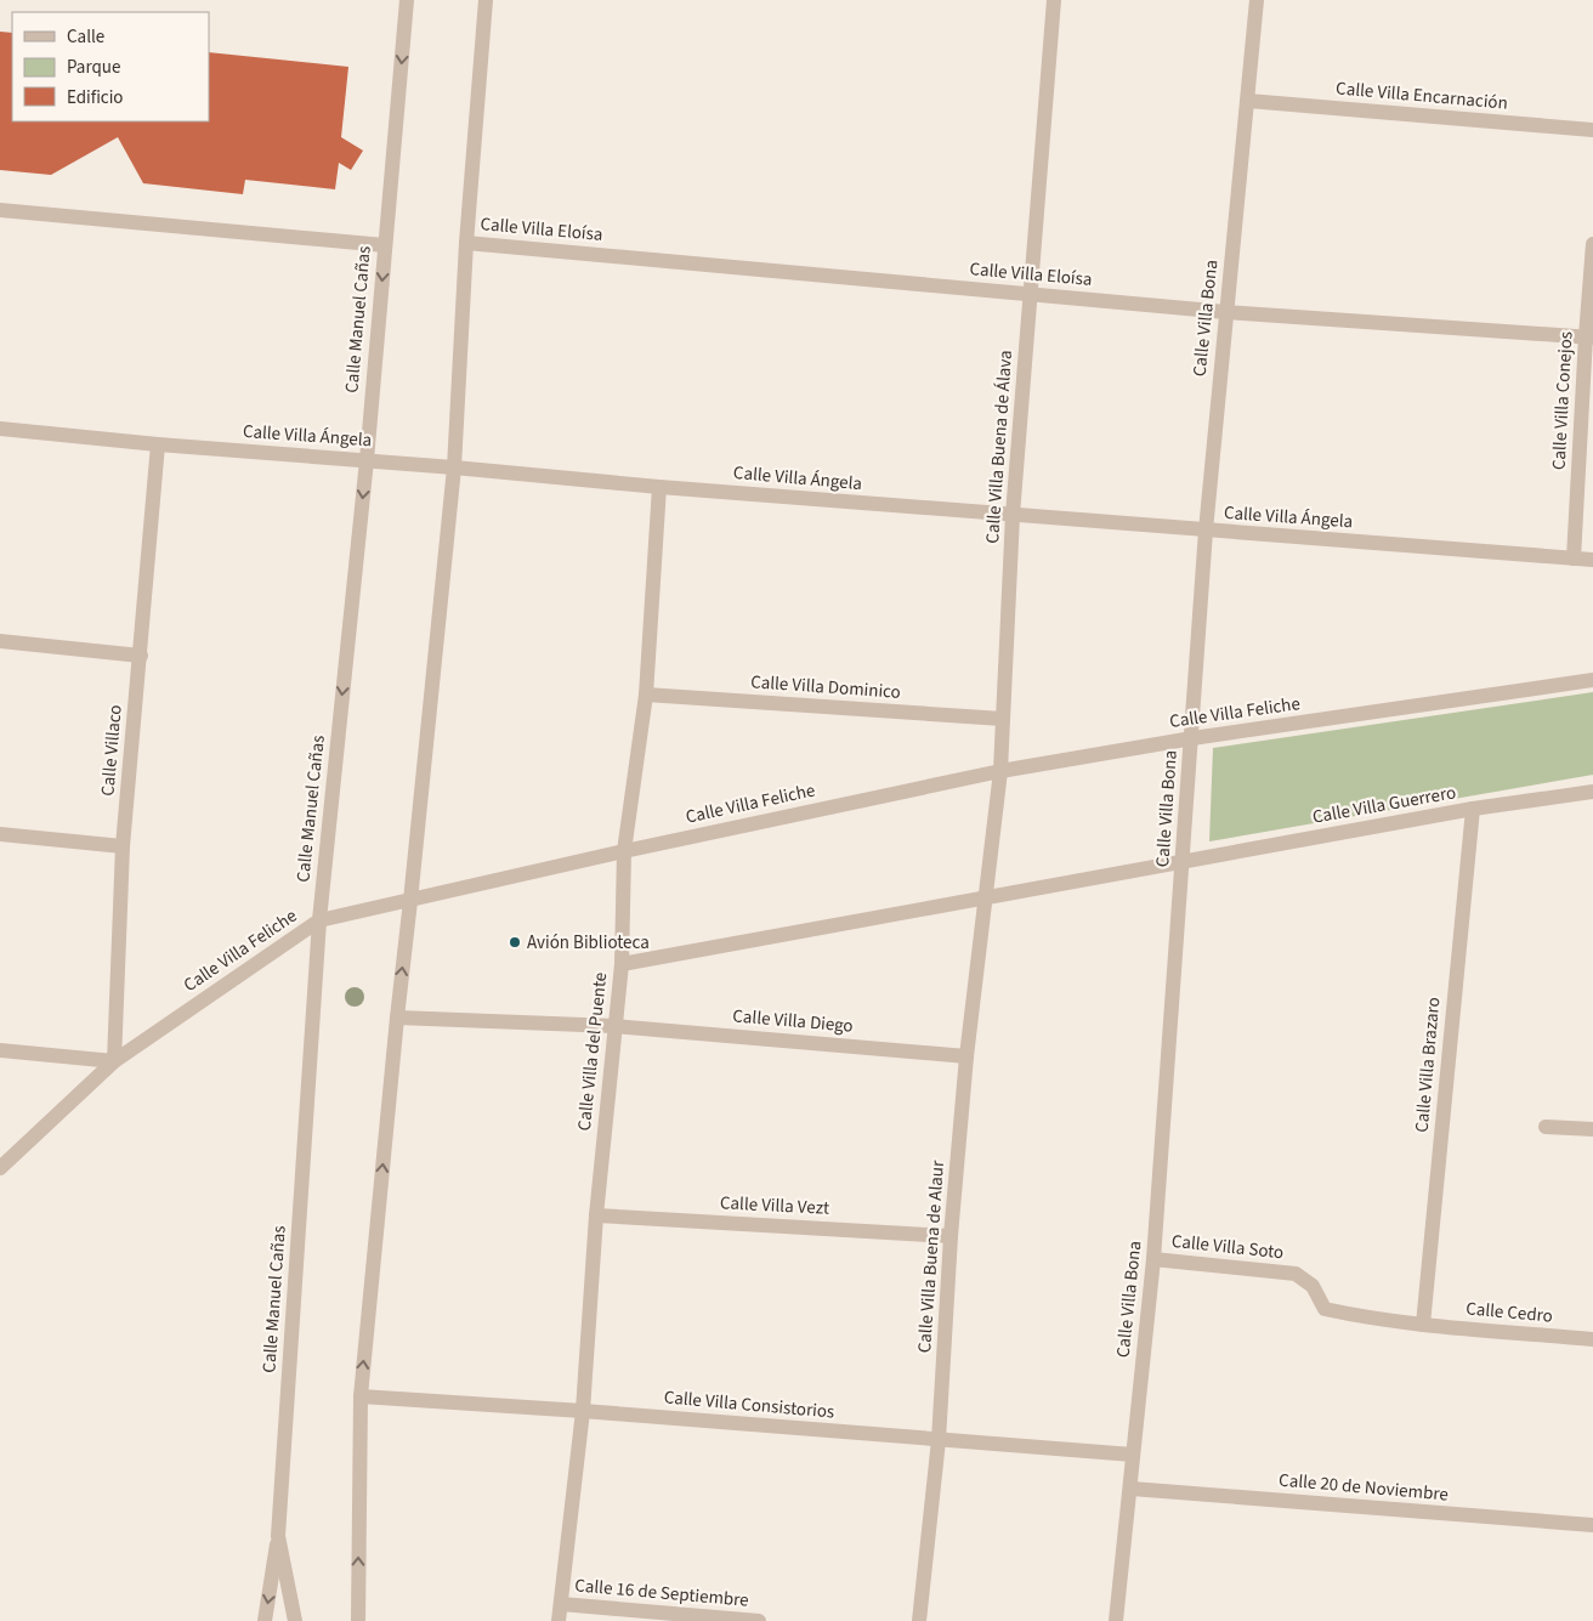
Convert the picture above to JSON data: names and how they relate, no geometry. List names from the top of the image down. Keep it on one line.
{"streets":{"street":["Calle Villa Encarnación","Calle Villa Eloísa","Calle Villa Bona","Calle Manuel Cañas","Calle Villa Conejos","Calle Villa Ángela","Calle Villa Buena de Álava","Calle Villa Dominico","Calle Villa Feliche","Calle Villaco","Calle Villa Guerrero","Calle Villa Diego","Calle Villa del Puente","Calle Villa Brazaro","Calle Villa Vezt","Calle Villa Soto","Calle Villa Buena de Alaur","Calle Cedro","Calle Villa Consistorios","Calle 20 de Noviembre","Calle 16 de Septiembre"]},"crossings":[["Calle Villa Encarnación","Calle Villa Bona"],["Calle Villa Eloísa","Calle Villa Bona"],["Calle Villa Eloísa","Calle Villa Conejos"],["Calle Villa Eloísa","Calle Villa Buena de Álava"],["Calle Villa Bona","Calle Villa Ángela"],["Calle Villa Bona","Calle Villa Feliche"],["Calle Villa Bona","Calle Villa Guerrero"],["Calle Villa Bona","Calle Villa Soto"],["Calle Villa Bona","Calle Villa Consistorios"],["Calle Villa Bona","Calle 20 de Noviembre"],["Calle Manuel Cañas","Calle Villa Ángela"],["Calle Manuel Cañas","Calle Villa Feliche"],["Calle Villa Conejos","Calle Villa Ángela"],["Calle Villa Ángela","Calle Villa Buena de Álava"],["Calle Villa Ángela","Calle Villaco"],["Calle Villa Ángela","Calle Villa del Puente"],["Calle Villa Buena de Álava","Calle Villa Dominico"],["Calle Villa Buena de Álava","Calle Villa Feliche"],["Calle Villa Buena de Álava","Calle Villa Buena de Alaur"],["Calle Villa Dominico","Calle Villa del Puente"],["Calle Villa Feliche","Calle Villaco"],["Calle Villa Feliche","Calle Villa del Puente"],["Calle Villa Guerrero","Calle Villa Brazaro"],["Calle Villa Diego","Calle Villa del Puente"],["Calle Villa Diego","Calle Villa Buena de Alaur"],["Calle Villa del Puente","Calle Villa Vezt"],["Calle Villa del Puente","Calle Villa Consistorios"],["Calle Villa del Puente","Calle 16 de Septiembre"],["Calle Villa Brazaro","Calle Villa Soto"],["Calle Villa Brazaro","Calle Cedro"],["Calle Villa Vezt","Calle Villa Buena de Alaur"],["Calle Villa Soto","Calle Cedro"],["Calle Villa Buena de Alaur","Calle Villa Consistorios"]],"places":["Avión Biblioteca"],"legend":["Calle","Parque","Edificio"]}
